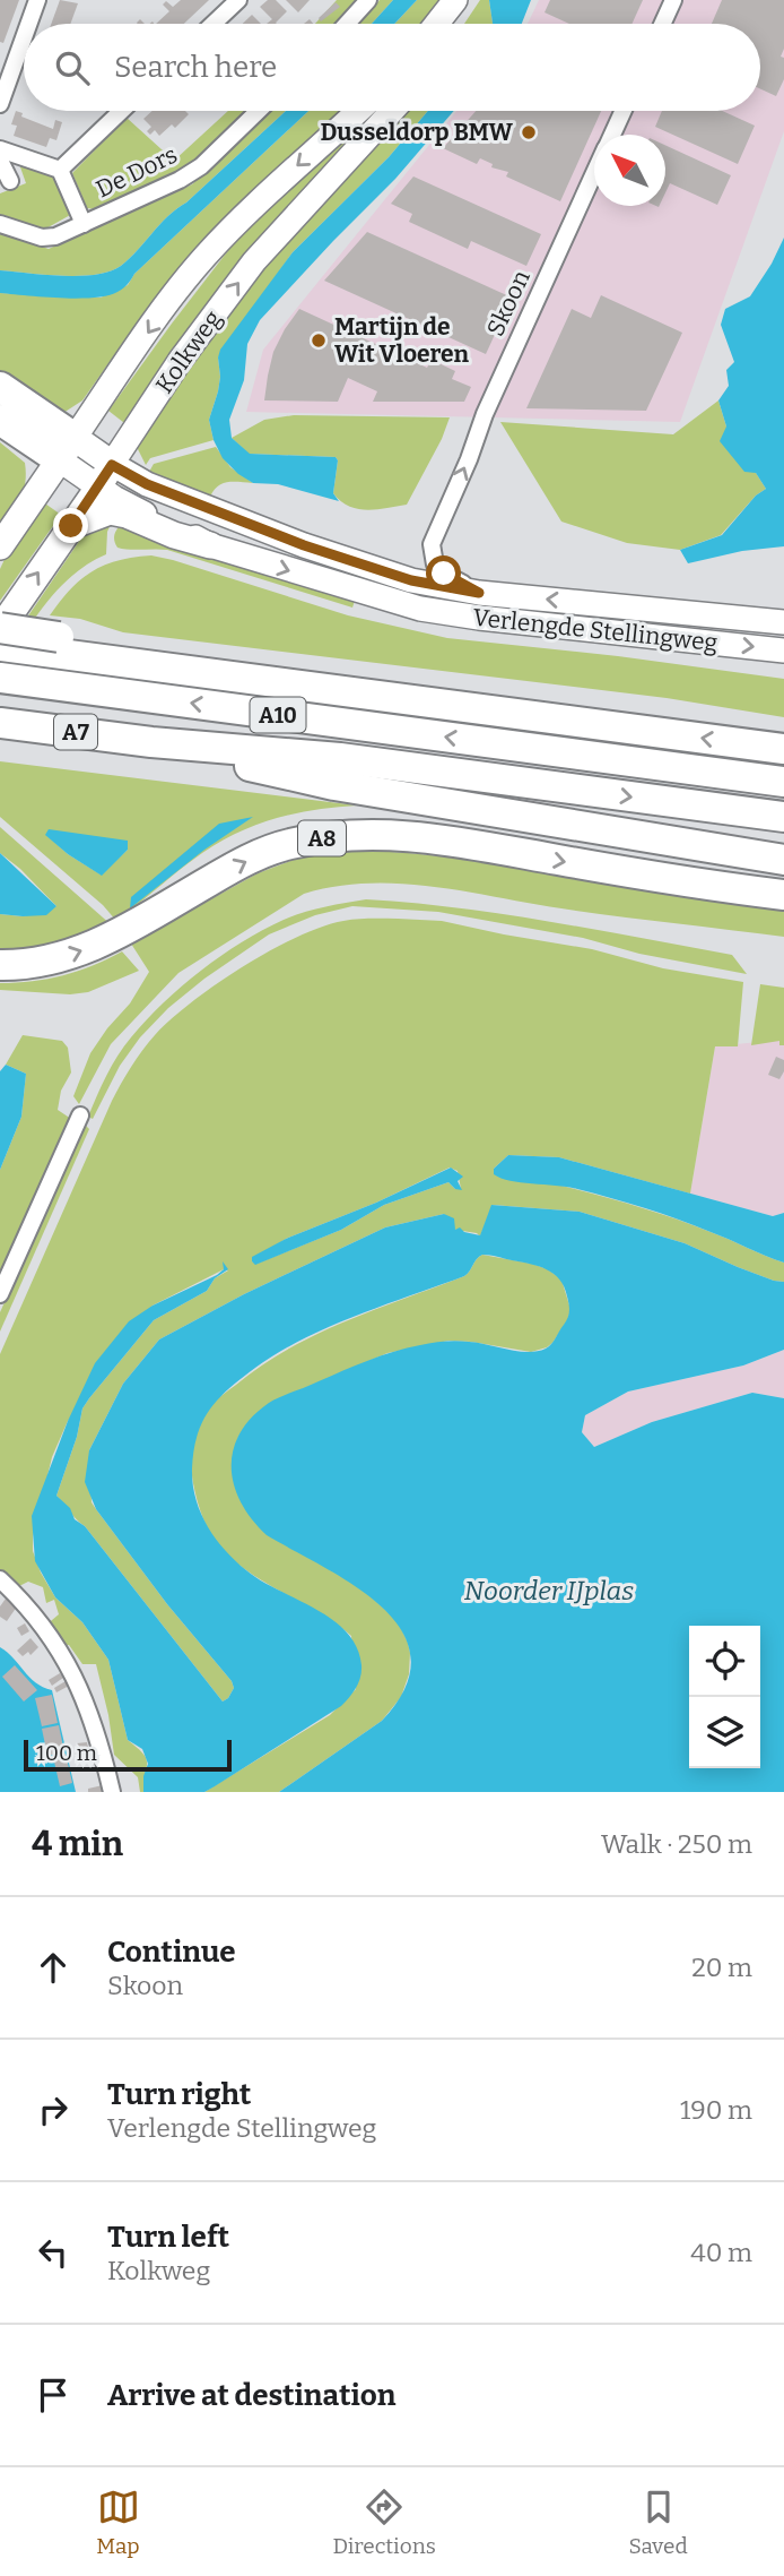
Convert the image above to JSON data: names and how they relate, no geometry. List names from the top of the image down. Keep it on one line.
{"streets":{"highway":["A10","A7","A8"],"main road":["Kolkweg","Verlengde Stellingweg"],"street":["De Dors","Skoon"]},"crossings":[["Skoon","Verlengde Stellingweg"],["Kolkweg","Verlengde Stellingweg"],["A7","A8"]],"one_way":["Skoon"],"water":["Noorder IJplas"],"places":["Dusseldorp BMW","Martijn de Wit Vloeren"],"scale_bar":"100 m","north":"top left","page":{"search":"Search here","scale":"100 m","heading":["4 min","Walk · 250 m"],"list":[["Continue","Skoon","20 m"],["Turn right","Verlengde Stellingweg","190 m"],["Turn left","Kolkweg","40 m"],"Arrive at destination"],"nav":["Map","Directions","Saved"]}}
